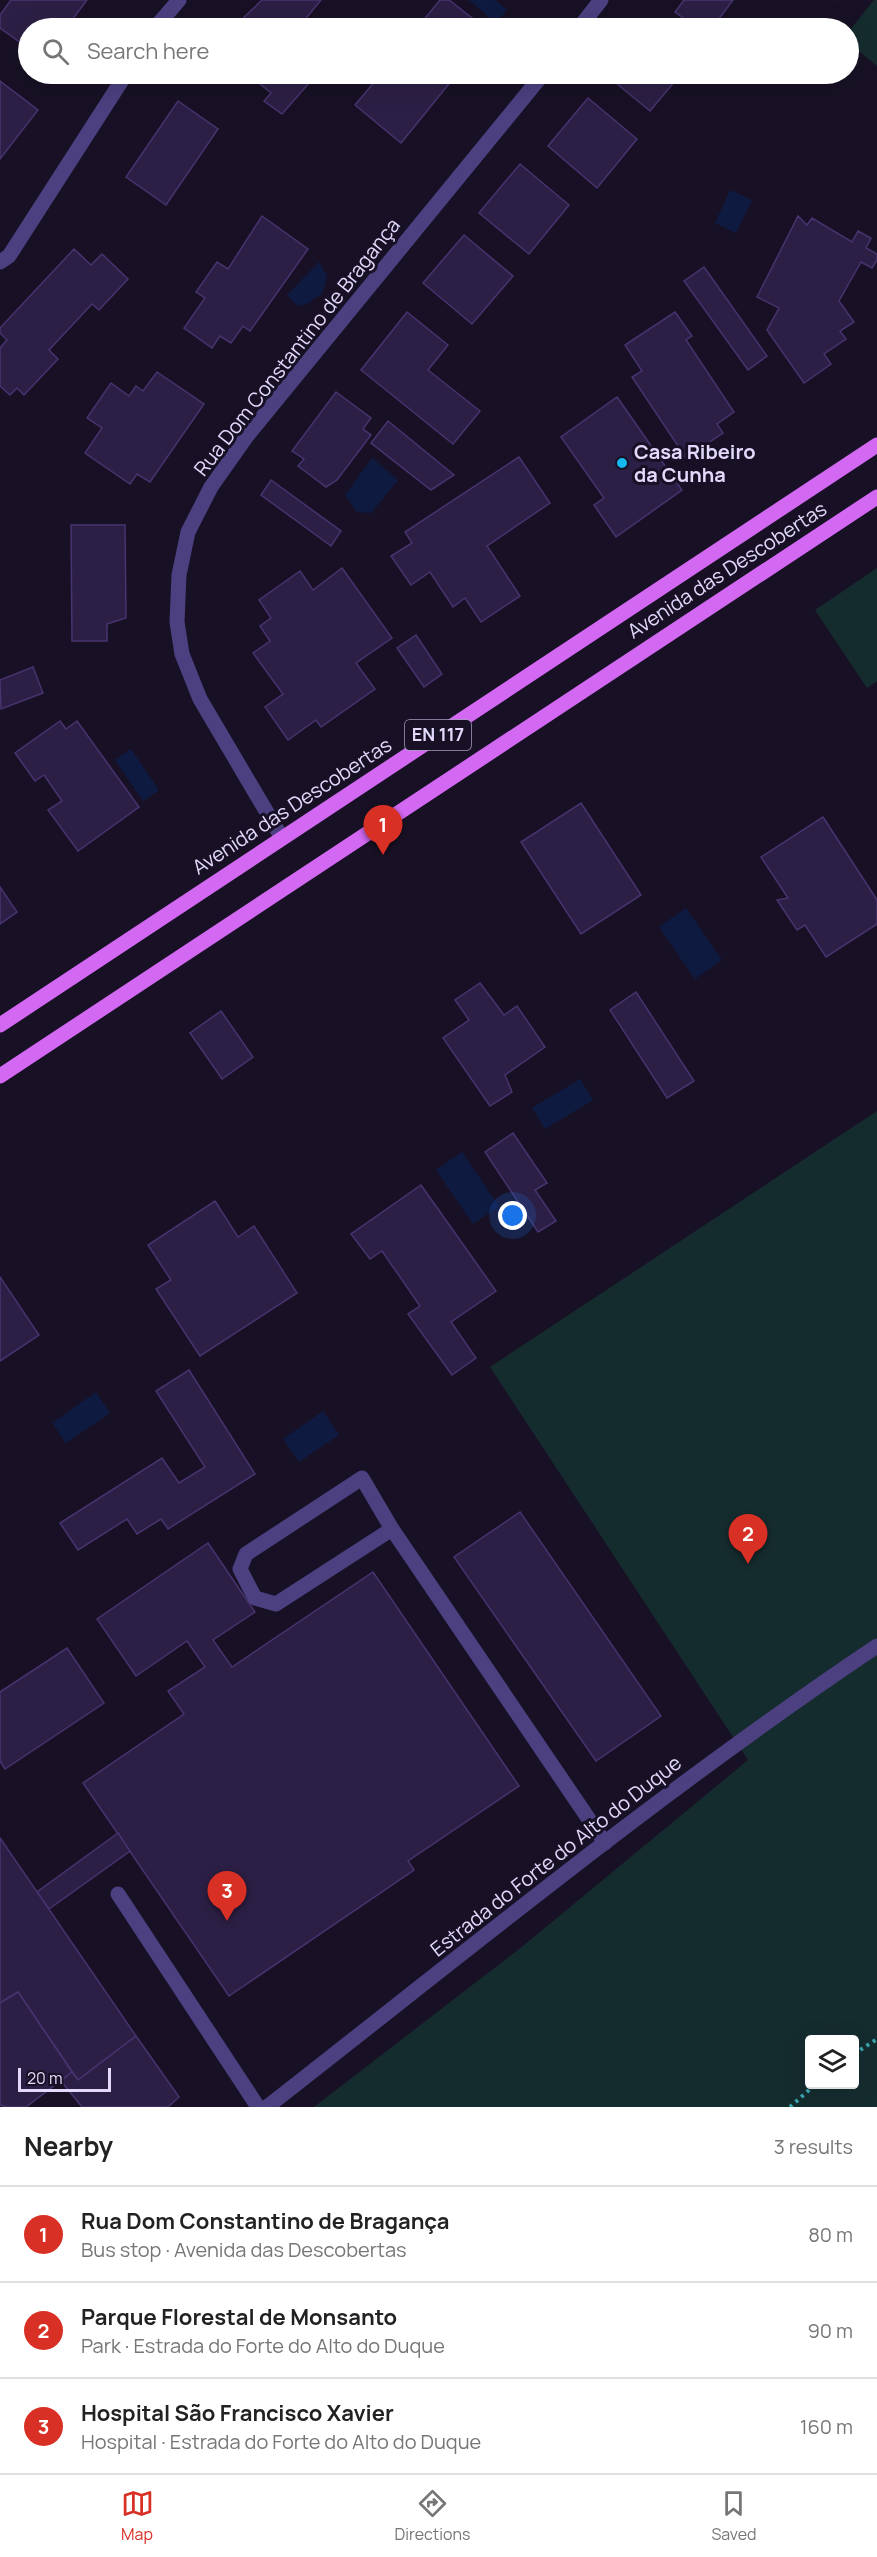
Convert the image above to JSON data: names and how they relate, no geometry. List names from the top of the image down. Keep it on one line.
{"streets":{"main road":["Avenida das Descobertas","EN 117"],"street":["Rua Dom Constantino de Bragança","Estrada do Forte do Alto do Duque"]},"crossings":[["Rua Dom Constantino de Bragança","Avenida das Descobertas"]],"places":["Casa Ribeiro da Cunha"],"scale_bar":"20 m","page":{"search":"Search here","pins":["1","2","3"],"scale":"20 m","heading":["Nearby","3 results"],"list":[{"mark":"1","name":"Rua Dom Constantino de Bragança","note":"Bus stop · Avenida das Descobertas","value":"80 m"},{"mark":"2","name":"Parque Florestal de Monsanto","note":"Park · Estrada do Forte do Alto do Duque","value":"90 m"},{"mark":"3","name":"Hospital São Francisco Xavier","note":"Hospital · Estrada do Forte do Alto do Duque","value":"160 m"}],"nav":["Map","Directions","Saved"]}}
